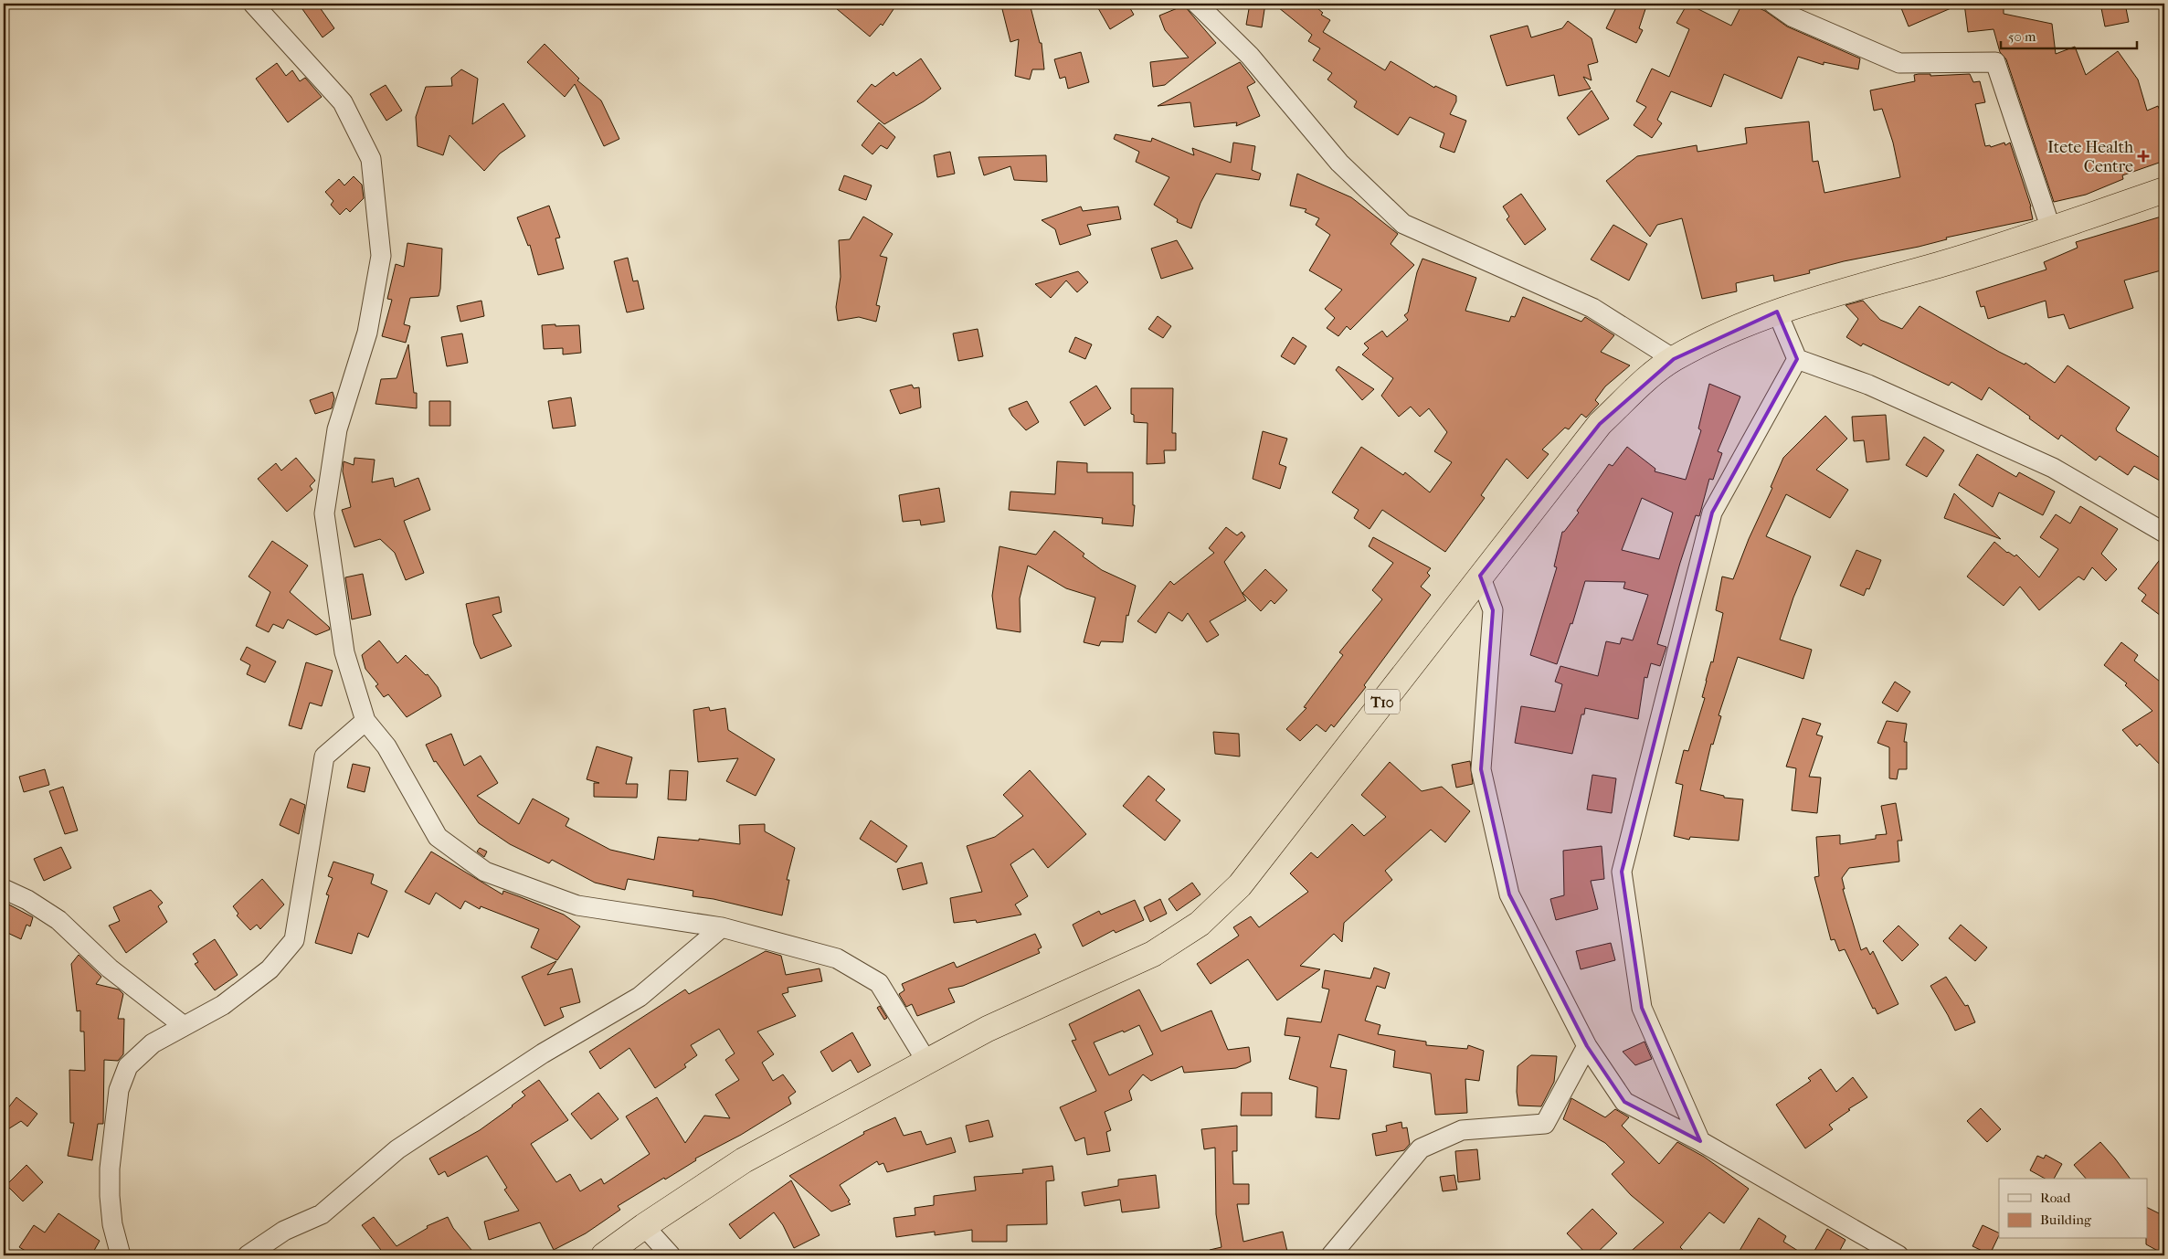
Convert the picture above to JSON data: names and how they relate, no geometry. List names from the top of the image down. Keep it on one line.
{"streets":{"highway":["T10"]},"places":{"health":["Itete Health Centre"]},"legend":["Road","Building"],"scale_bar":"50 m"}
